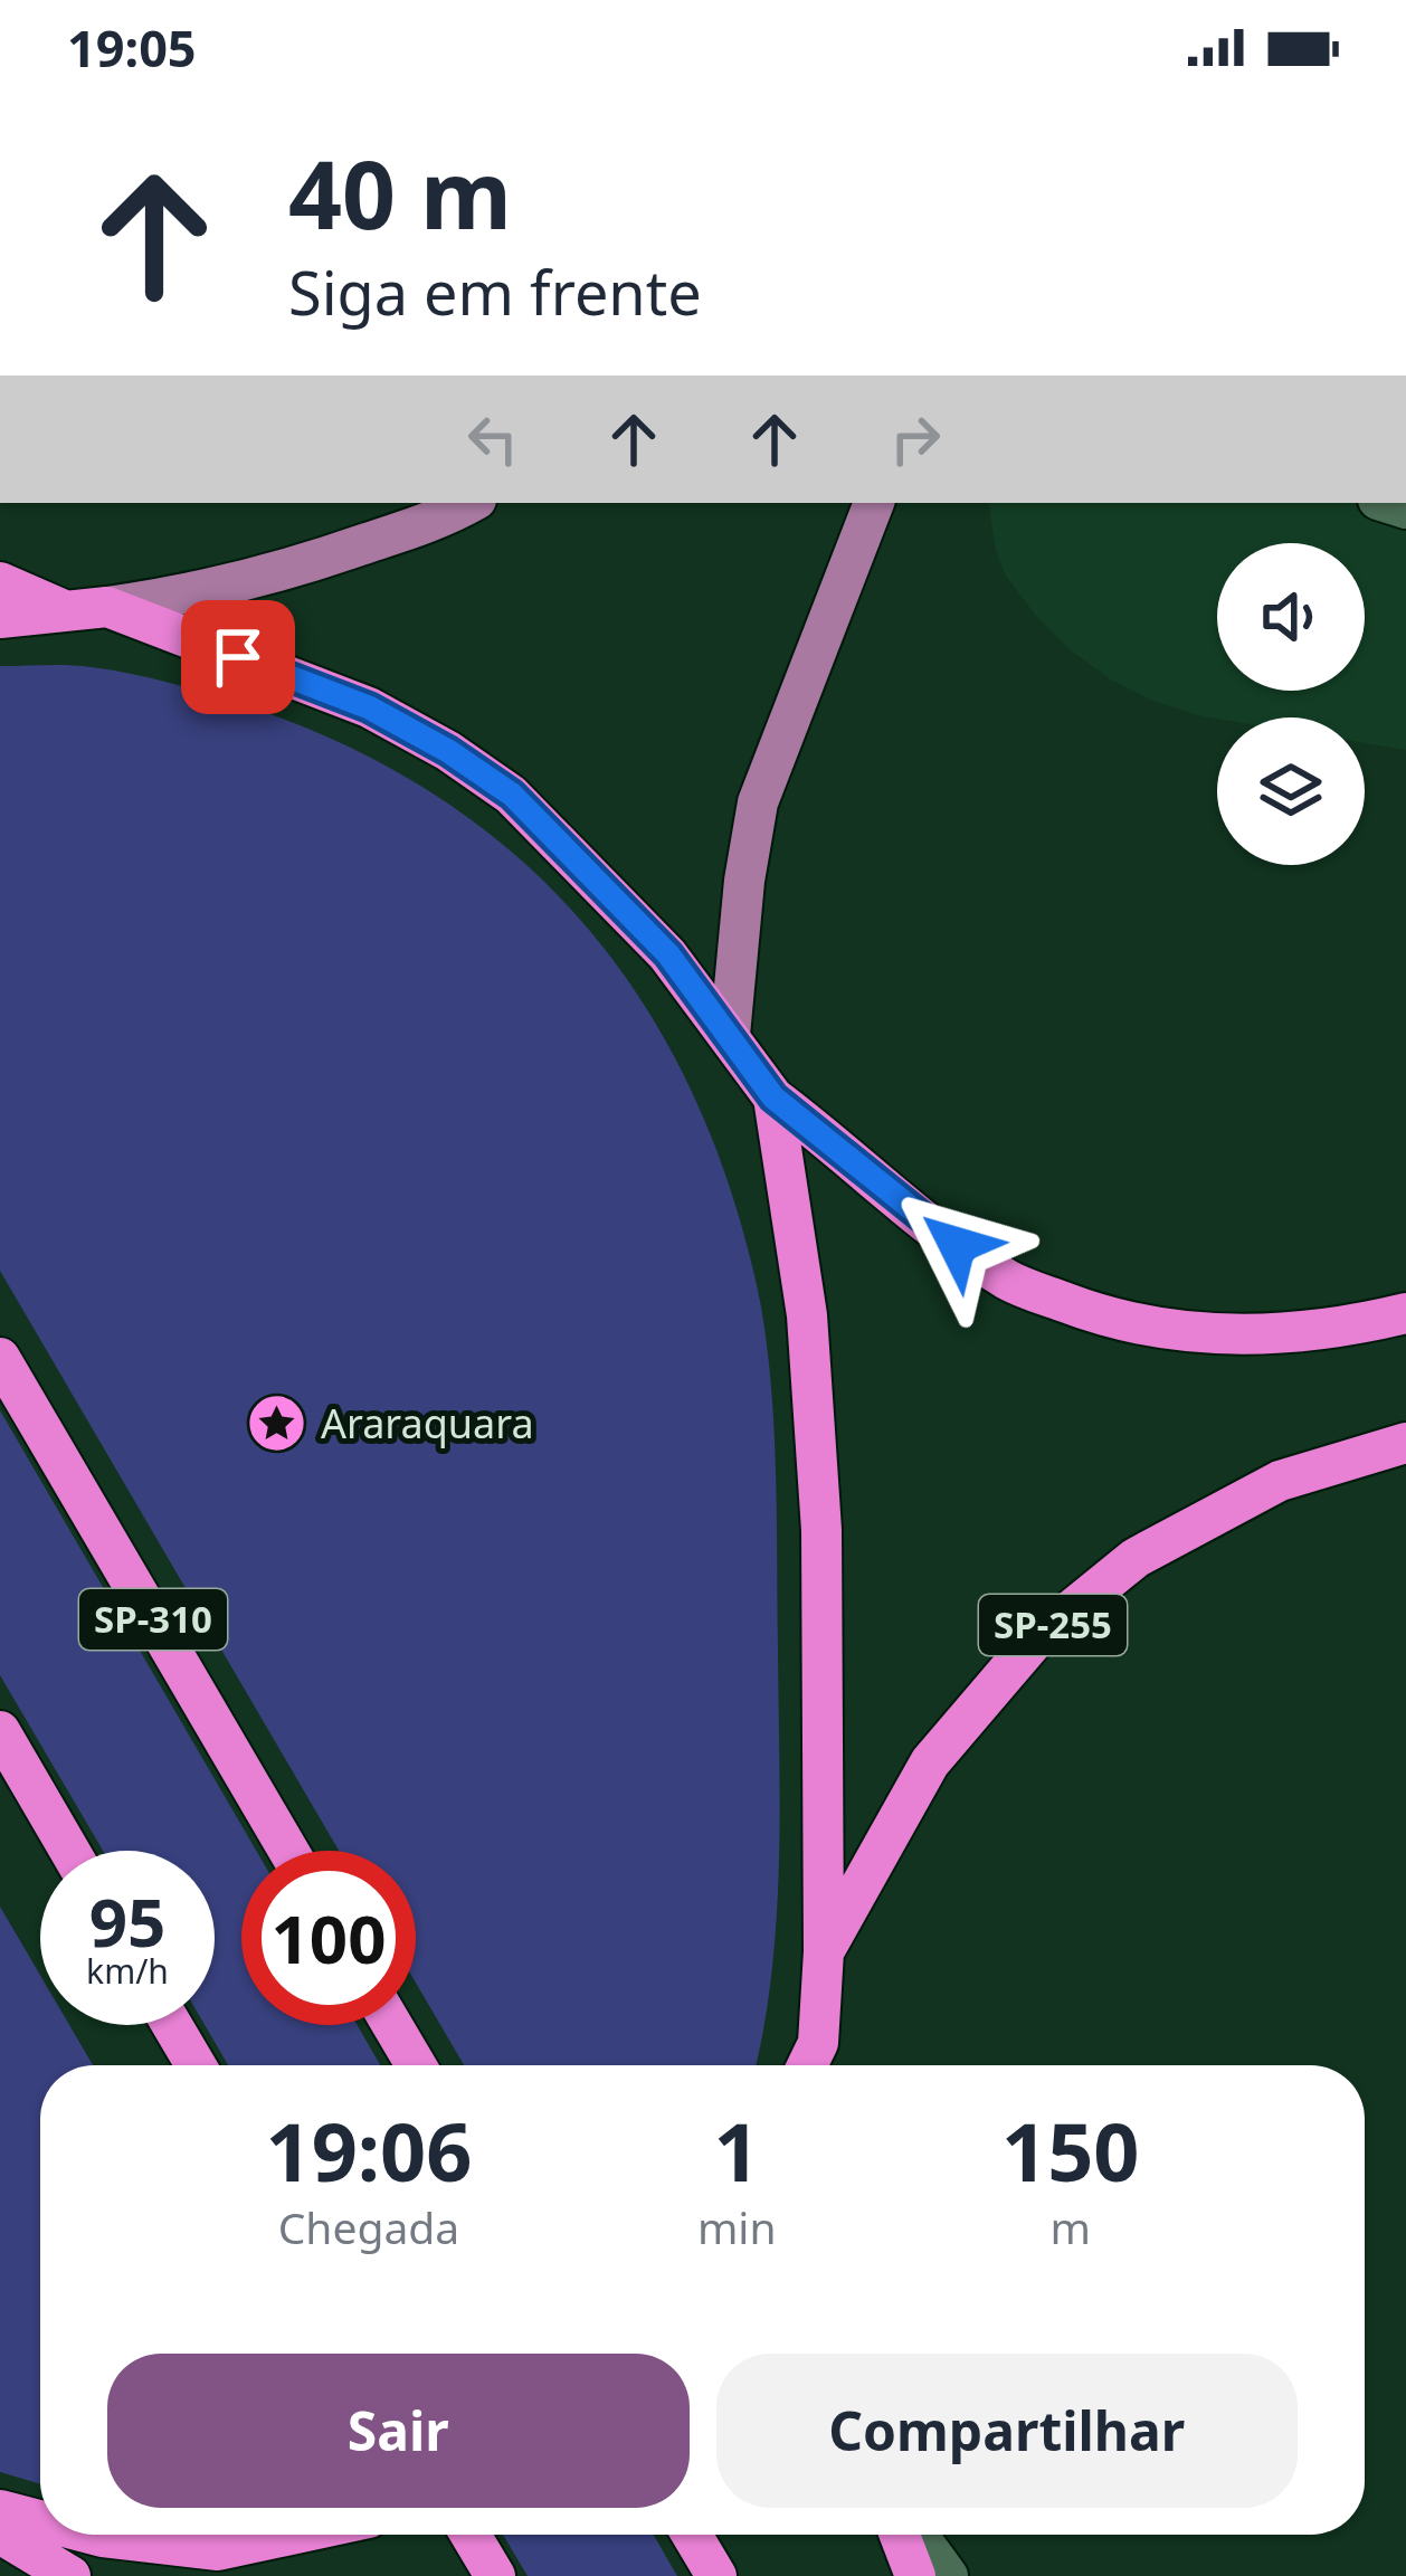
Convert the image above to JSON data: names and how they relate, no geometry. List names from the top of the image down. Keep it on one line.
{"streets":{"highway":["SP-310","SP-255"]},"places":{"place":["Araraquara"]},"page":{"status":"19:05","turn":["40 m","Siga em frente"],"speed":"95 km/h","limit":"100","eta":["19:06","Chegada","1","min","150","m"],"buttons":["Sair","Compartilhar"]}}
